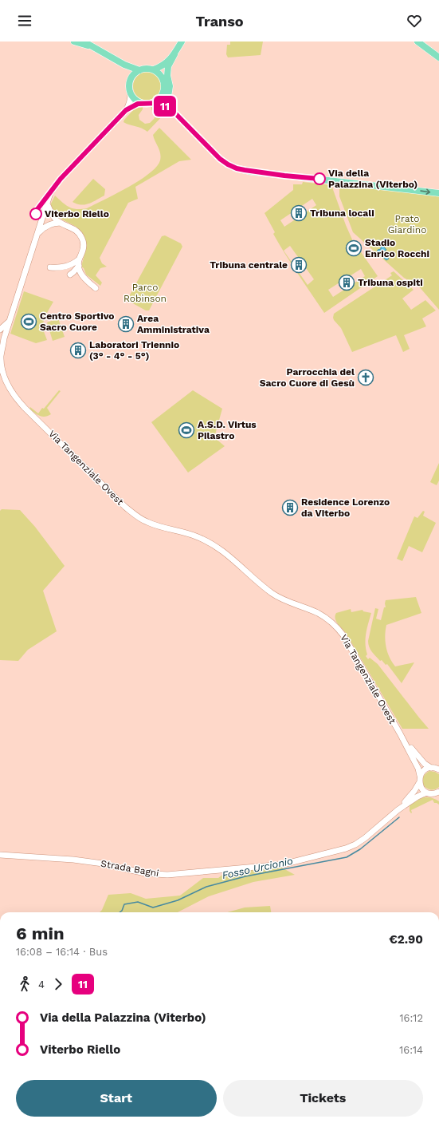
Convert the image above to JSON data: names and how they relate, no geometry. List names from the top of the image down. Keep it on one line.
{"streets":{"main road":["Via Tangenziale Ovest","Strada Bagni"]},"water":["Fosso Urcionio"],"parks":["Prato Giardino","Parco Robinson"],"places":{"other":["Via della Palazzina (Viterbo)","Viterbo Riello"],"building":["Tribuna locali","Tribuna centrale","Tribuna ospiti","Area Amministrativa","Laboratori Triennio (3° - 4° - 5°)","Residence Lorenzo da Viterbo"],"sports":["Stadio Enrico Rocchi","Centro Sportivo Sacro Cuore","A.S.D. Virtus Pilastro"],"church":["Parrocchia del Sacro Cuore di Gesù"]},"lines":["bus line 11"],"page":{"header":"Transo","on_map":"11","heading":["6 min","16:08 – 16:14 · Bus","€2.90"],"legs":["4","11"],"list":[{"name":"Via della Palazzina (Viterbo)","value":"16:12"},{"name":"Viterbo Riello","value":"16:14"}],"buttons":["Start","Tickets"]}}
